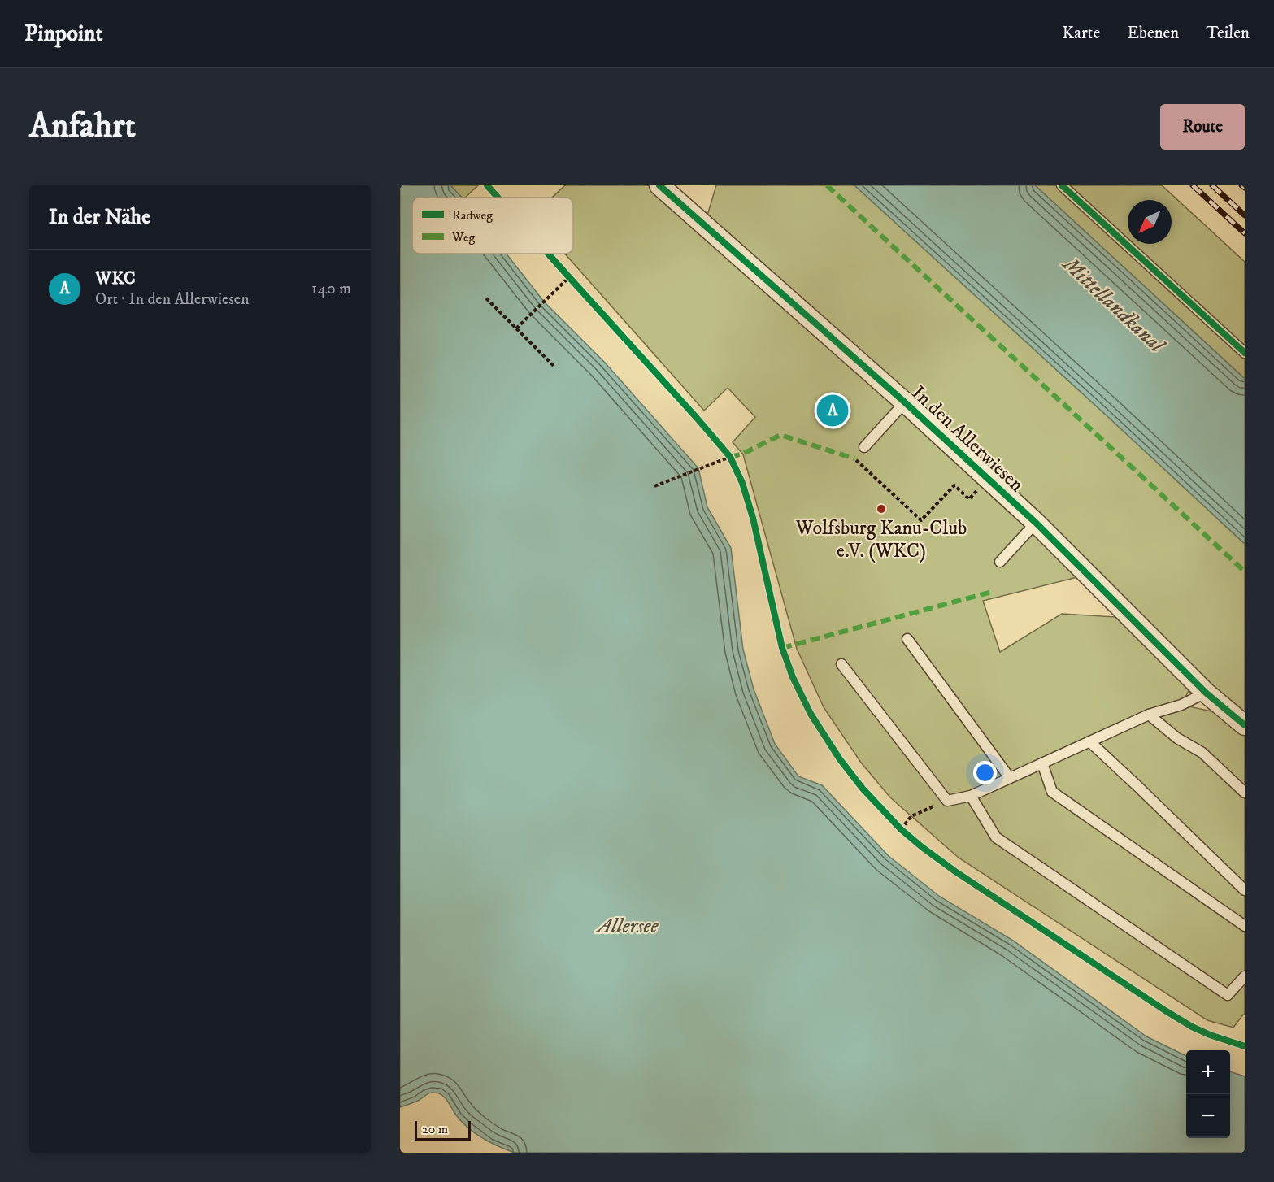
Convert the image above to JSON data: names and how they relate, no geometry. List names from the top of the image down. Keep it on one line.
{"streets":{"street":["In den Allerwiesen"]},"water":["Mittellandkanal","Allersee"],"places":["Wolfsburg Kanu-Club e.V. (WKC)"],"legend":["Radweg","Weg"],"scale_bar":"20 m","north":"bottom left","page":{"header":"Pinpoint","nav":["Karte","Ebenen","Teilen"],"buttons":"Route","title":"Anfahrt","heading":"In der Nähe","list":[{"mark":"A","name":"WKC","note":"Ort · In den Allerwiesen","value":"140 m"}],"pins":"A","map_buttons":["+","−"],"scale":"20 m"}}
